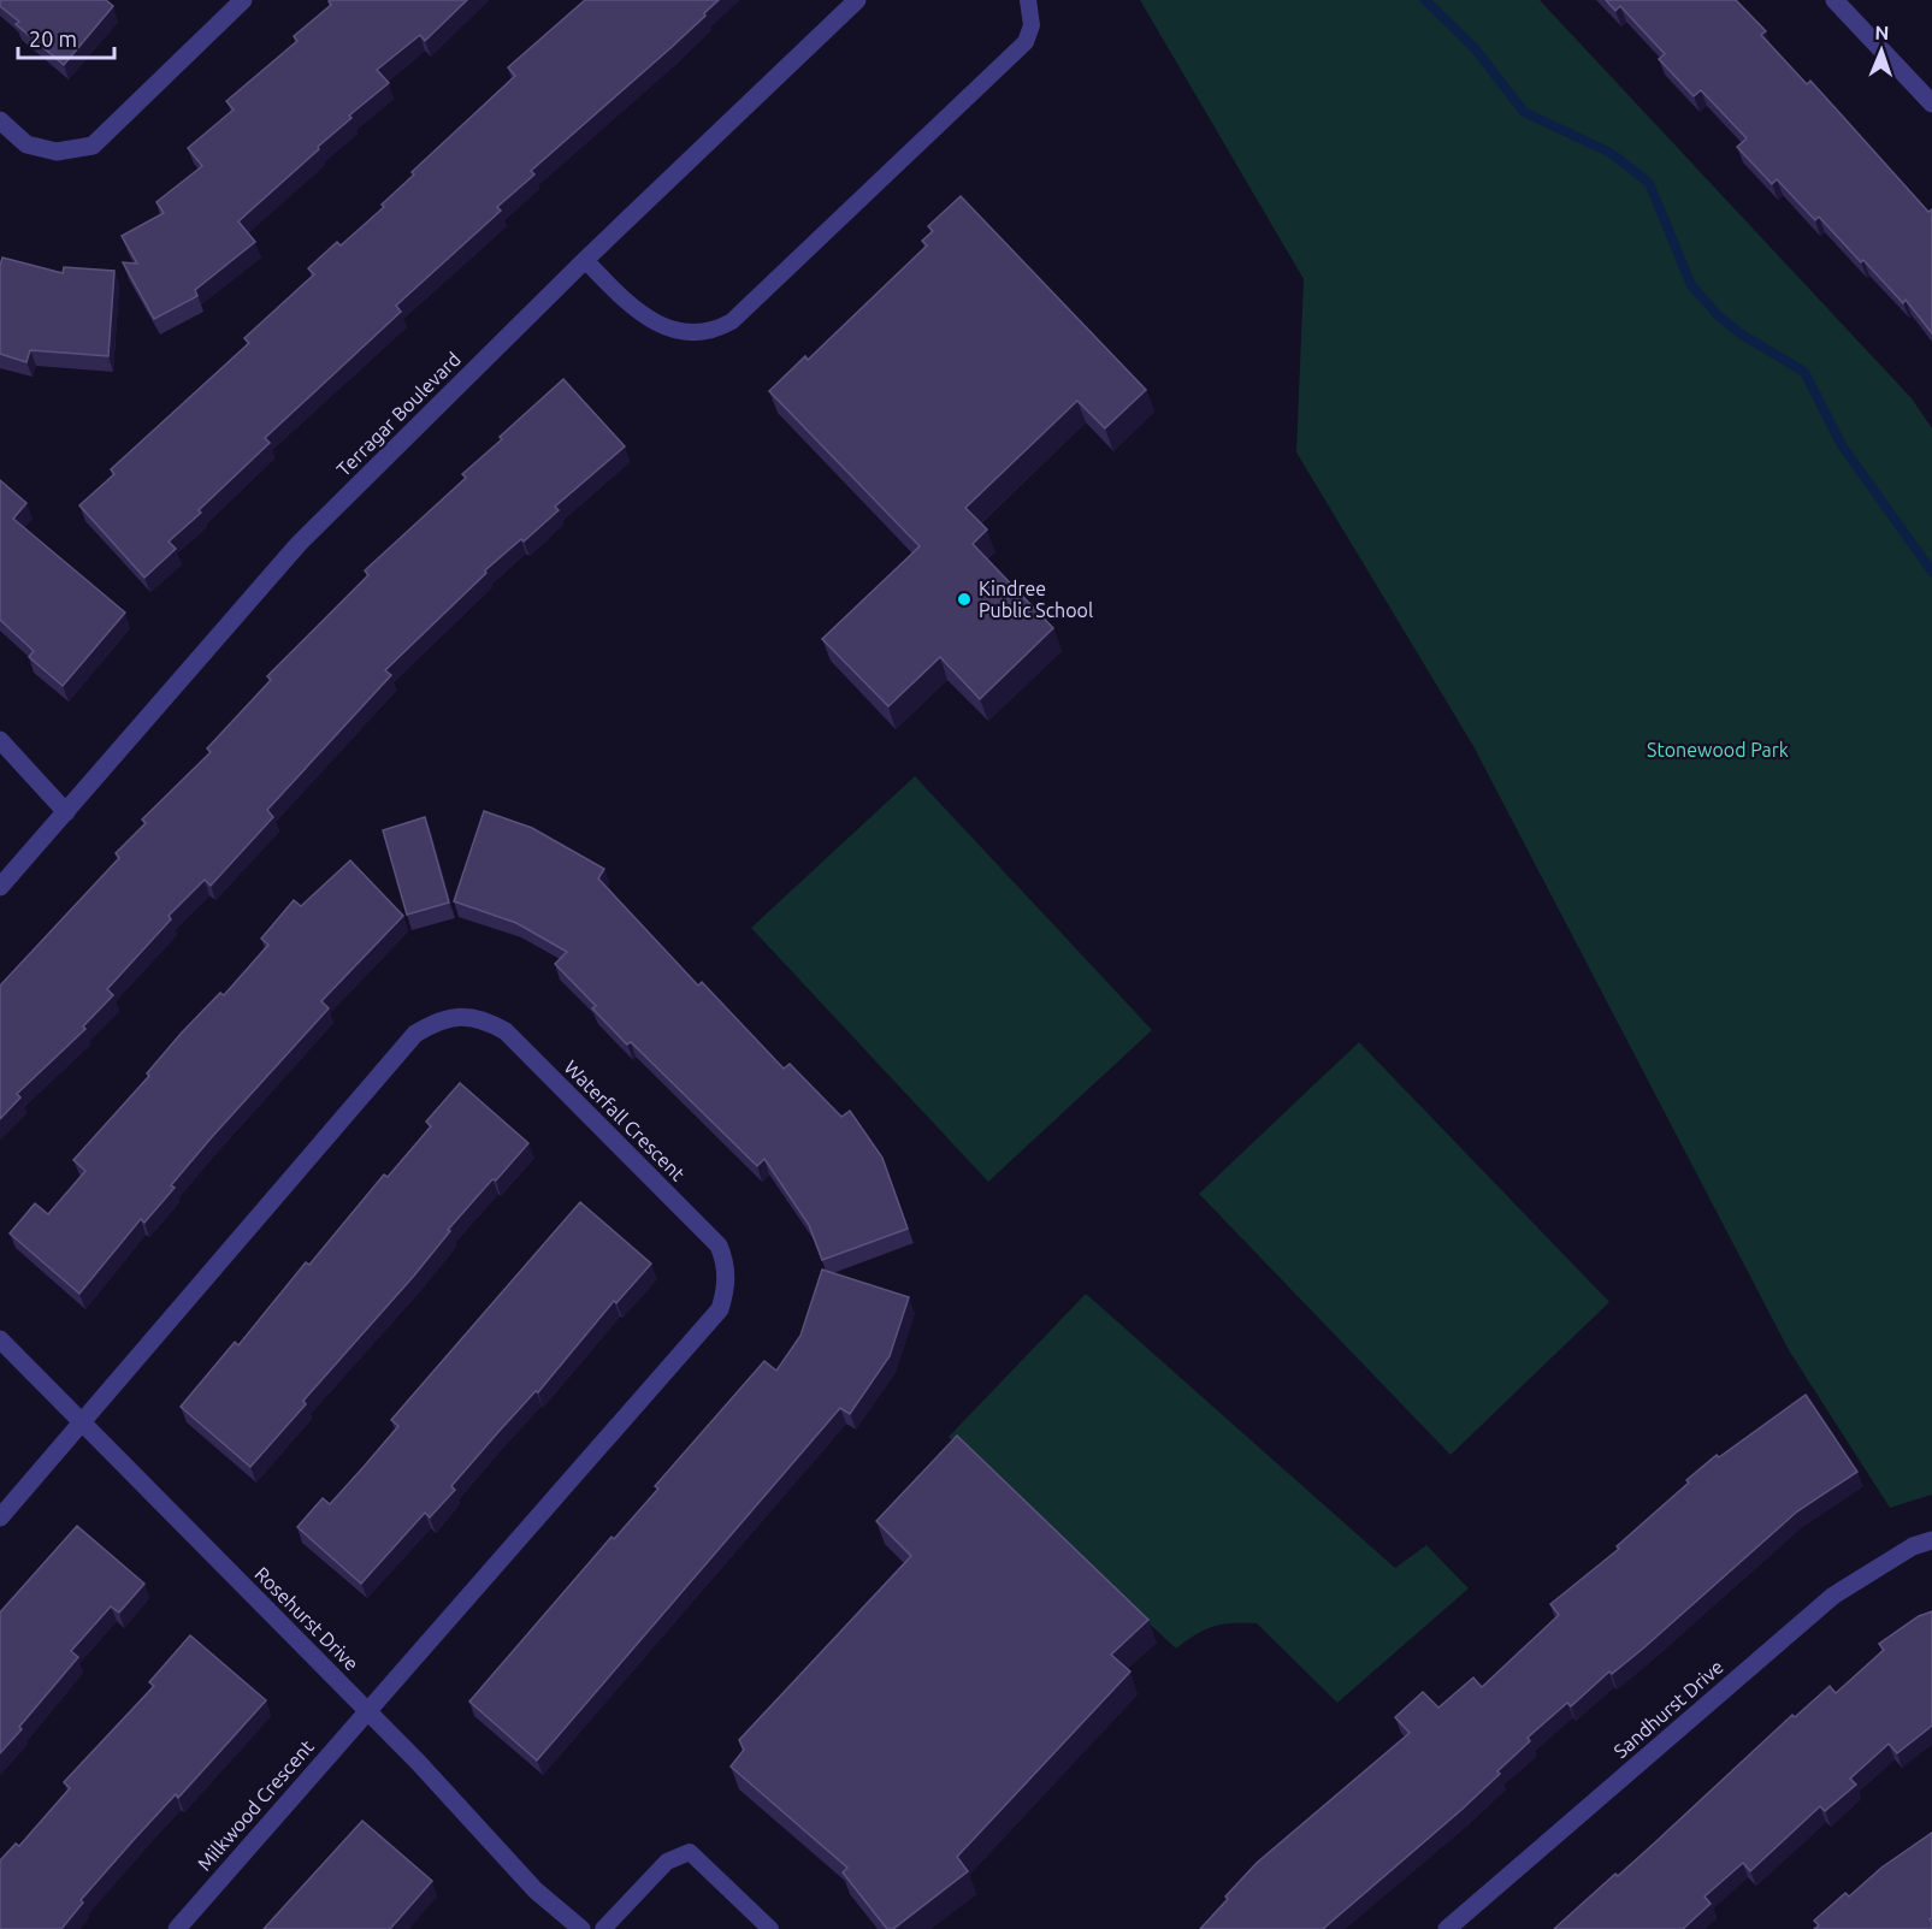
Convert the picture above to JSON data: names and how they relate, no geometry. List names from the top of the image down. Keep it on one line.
{"streets":{"street":["Terragar Boulevard","Waterfall Crescent","Rosehurst Drive","Sandhurst Drive","Milkwood Crescent"]},"crossings":[["Waterfall Crescent","Rosehurst Drive"],["Waterfall Crescent","Milkwood Crescent"],["Rosehurst Drive","Milkwood Crescent"]],"parks":["Stonewood Park"],"places":["Kindree Public School"],"scale_bar":"20 m","north":"top"}
